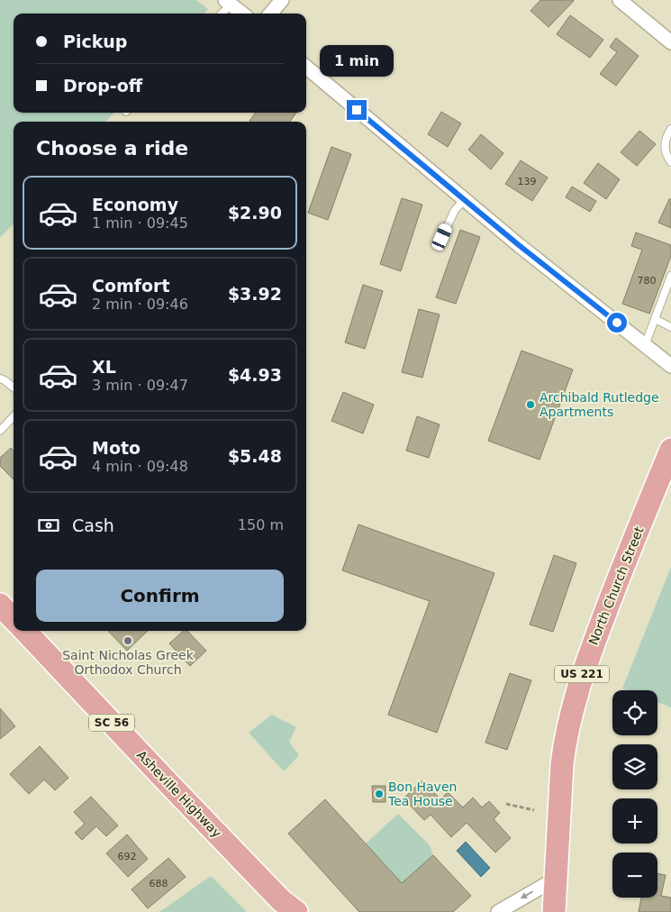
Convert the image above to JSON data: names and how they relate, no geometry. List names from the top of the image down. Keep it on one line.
{"streets":{"main road":["North Church Street","US 221","SC 56","Asheville Highway"]},"places":["Archibald Rutledge Apartments","Saint Nicholas Greek Orthodox Church","Bon Haven Tea House"],"house_numbers":["139","780","692","688"],"page":{"banner":["Pickup","Drop-off"],"bubble":"1 min","heading":"Choose a ride","list":[{"name":"Economy","note":"1 min · 09:45","value":"$2.90"},{"name":"Comfort","note":"2 min · 09:46","value":"$3.92"},{"name":"XL","note":"3 min · 09:47","value":"$4.93"},{"name":"Moto","note":"4 min · 09:48","value":"$5.48"}],"pay":["Cash","150 m"],"buttons":"Confirm","map_buttons":["+","−"]}}
